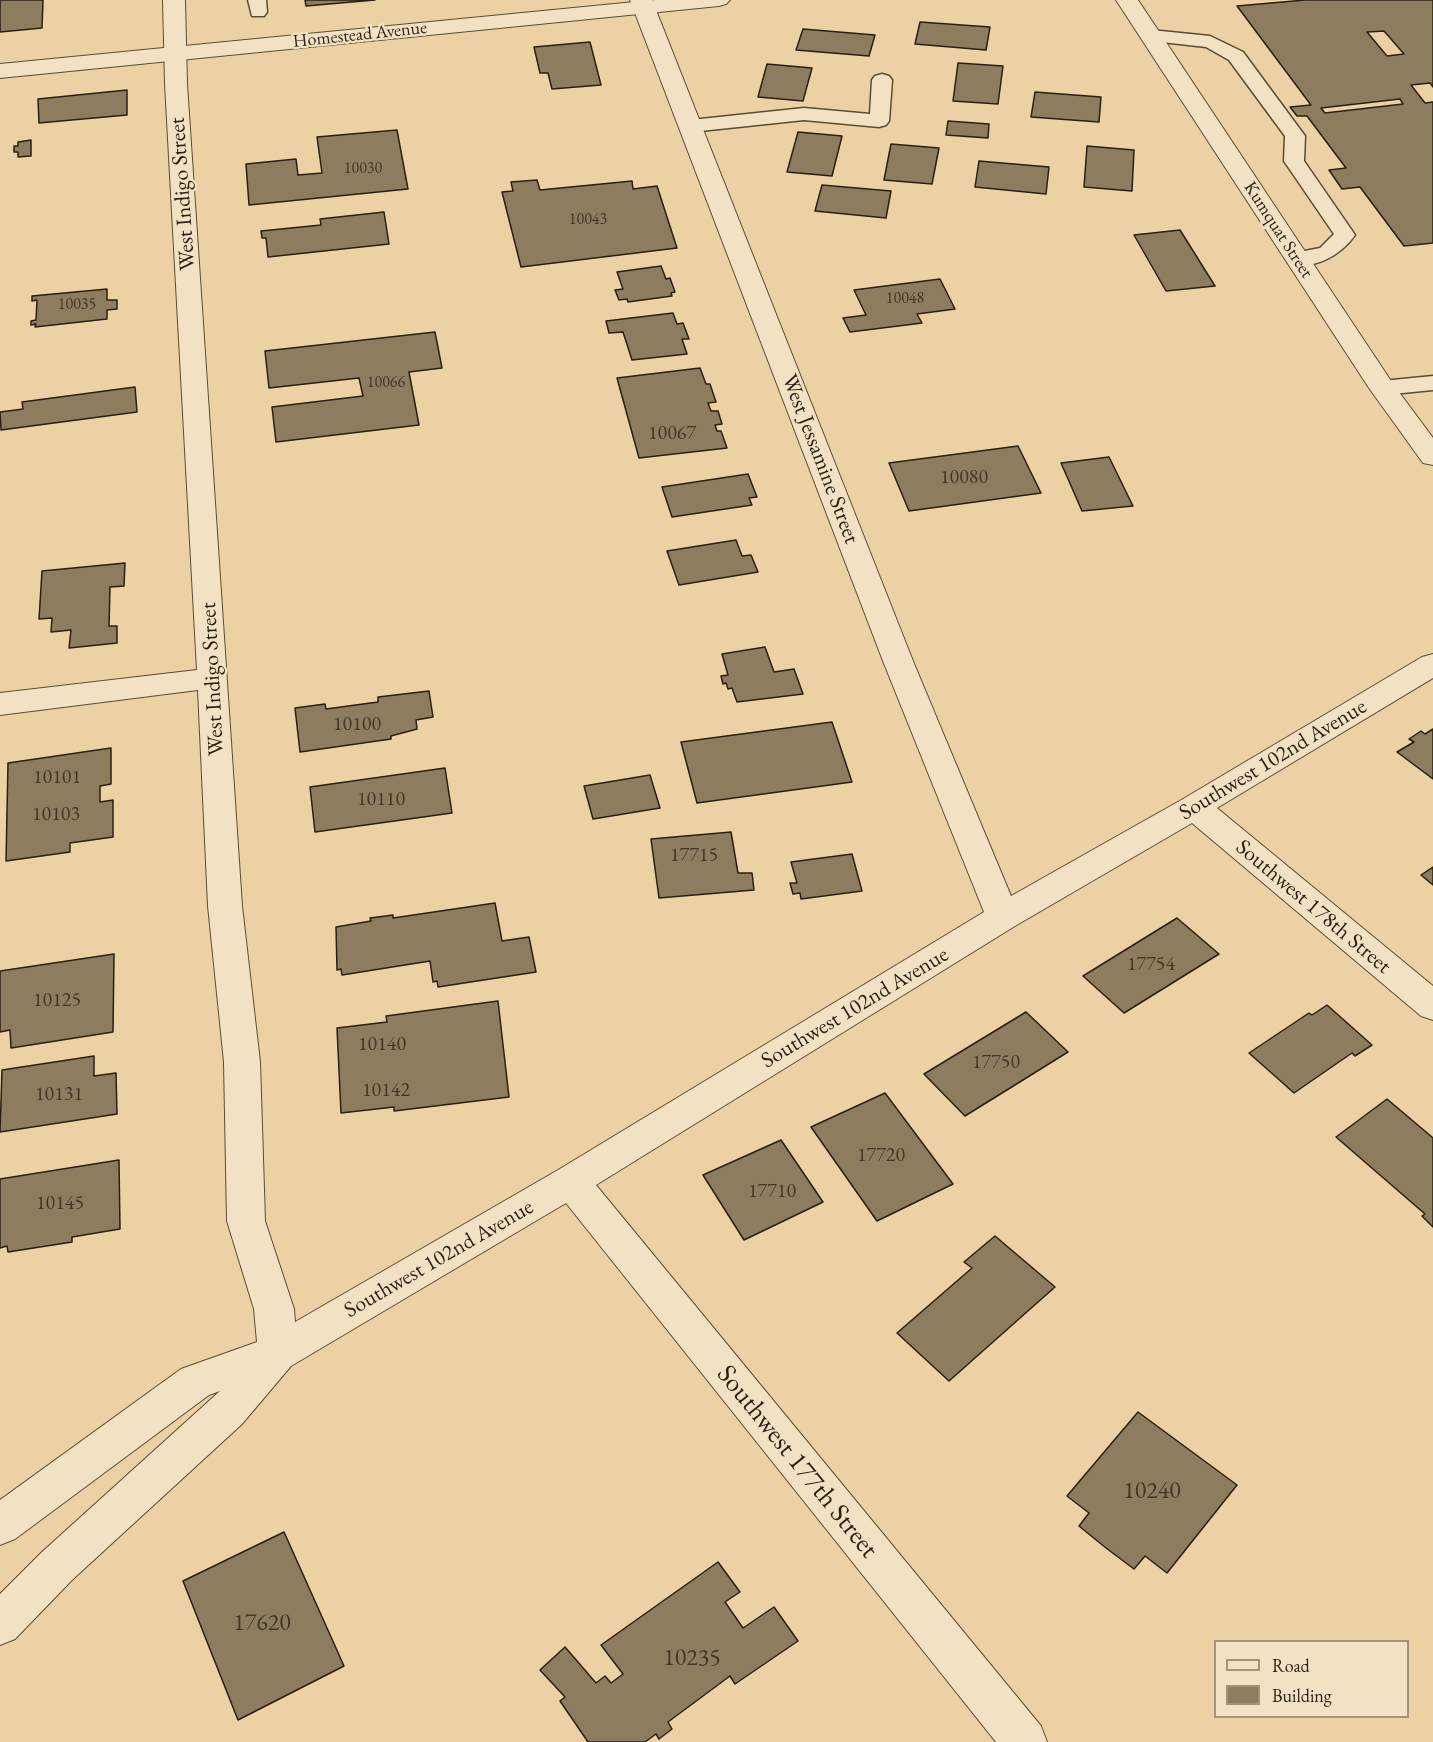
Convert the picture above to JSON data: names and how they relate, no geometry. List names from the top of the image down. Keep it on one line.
{"streets":{"street":["Homestead Avenue","West Indigo Street","Kumquat Street","West Jessamine Street","Southwest 102nd Avenue","Southwest 178th Street","Southwest 177th Street"]},"crossings":[["Homestead Avenue","West Indigo Street"],["Homestead Avenue","West Jessamine Street"],["West Indigo Street","Southwest 102nd Avenue"],["West Jessamine Street","Southwest 102nd Avenue"],["Southwest 102nd Avenue","Southwest 178th Street"],["Southwest 102nd Avenue","Southwest 177th Street"]],"house_numbers":["10030","10043","10048","10035","10066","10067","10080","10100","10101","10110","10103","17715","17754","10125","10140","17750","10142","10131","17720","17710","10145","10240","17620","10235"],"legend":["Road","Building"]}
